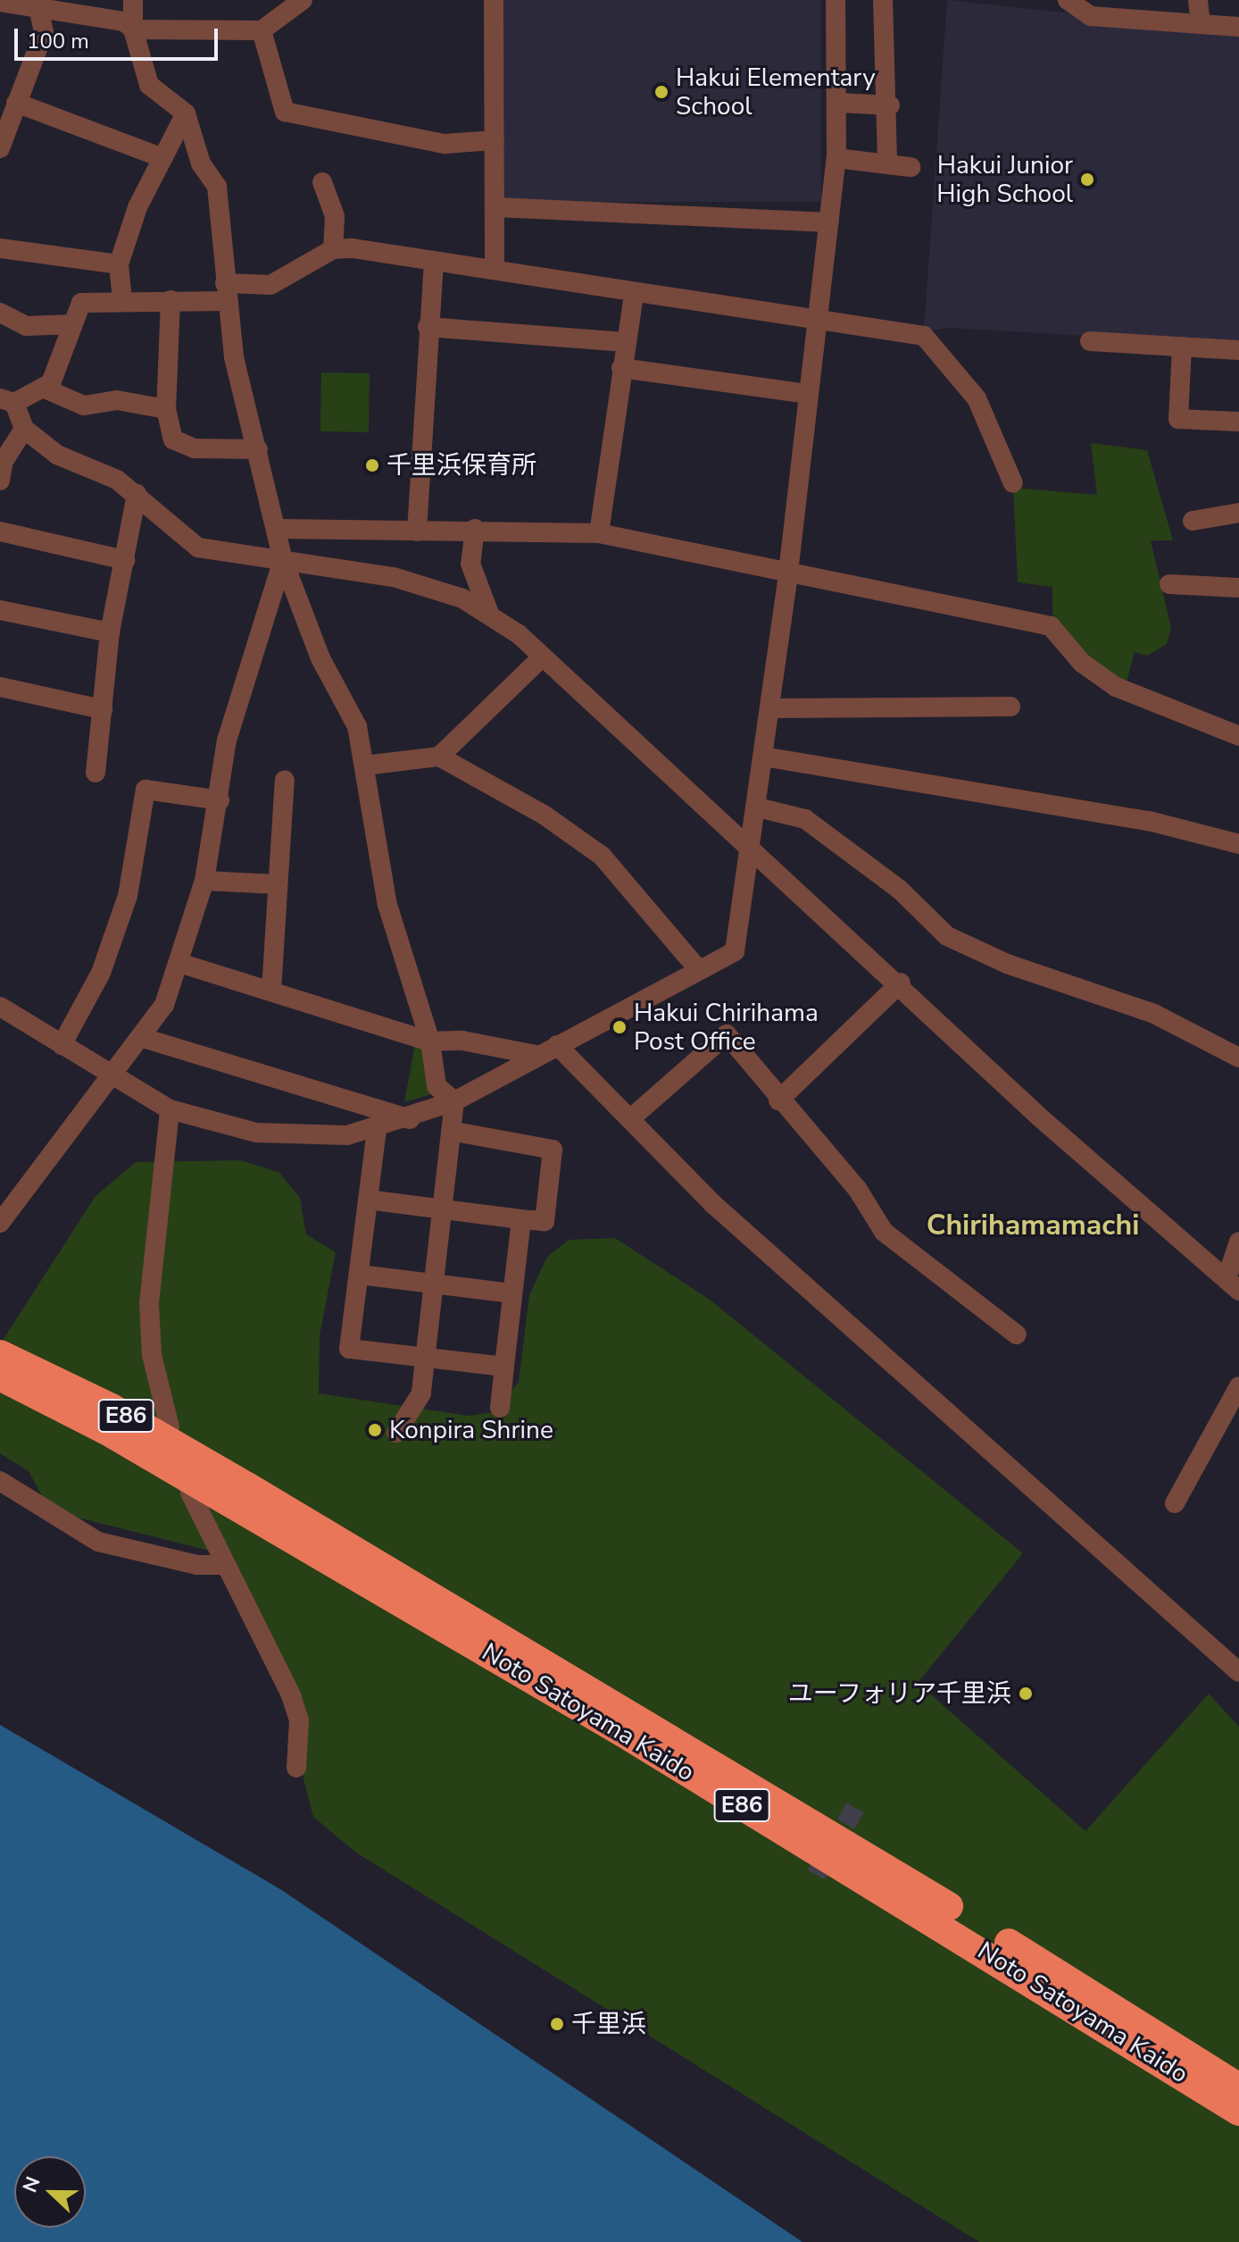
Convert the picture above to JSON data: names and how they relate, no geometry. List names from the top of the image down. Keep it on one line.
{"streets":{"highway":["E86","Noto Satoyama Kaido"]},"districts":["Chirihamamachi"],"places":["Hakui Elementary School","Hakui Junior High School","千里浜保育所","Hakui Chirihama Post Office","Konpira Shrine","ユーフォリア千里浜","千里浜"],"scale_bar":"100 m","north":"left"}
